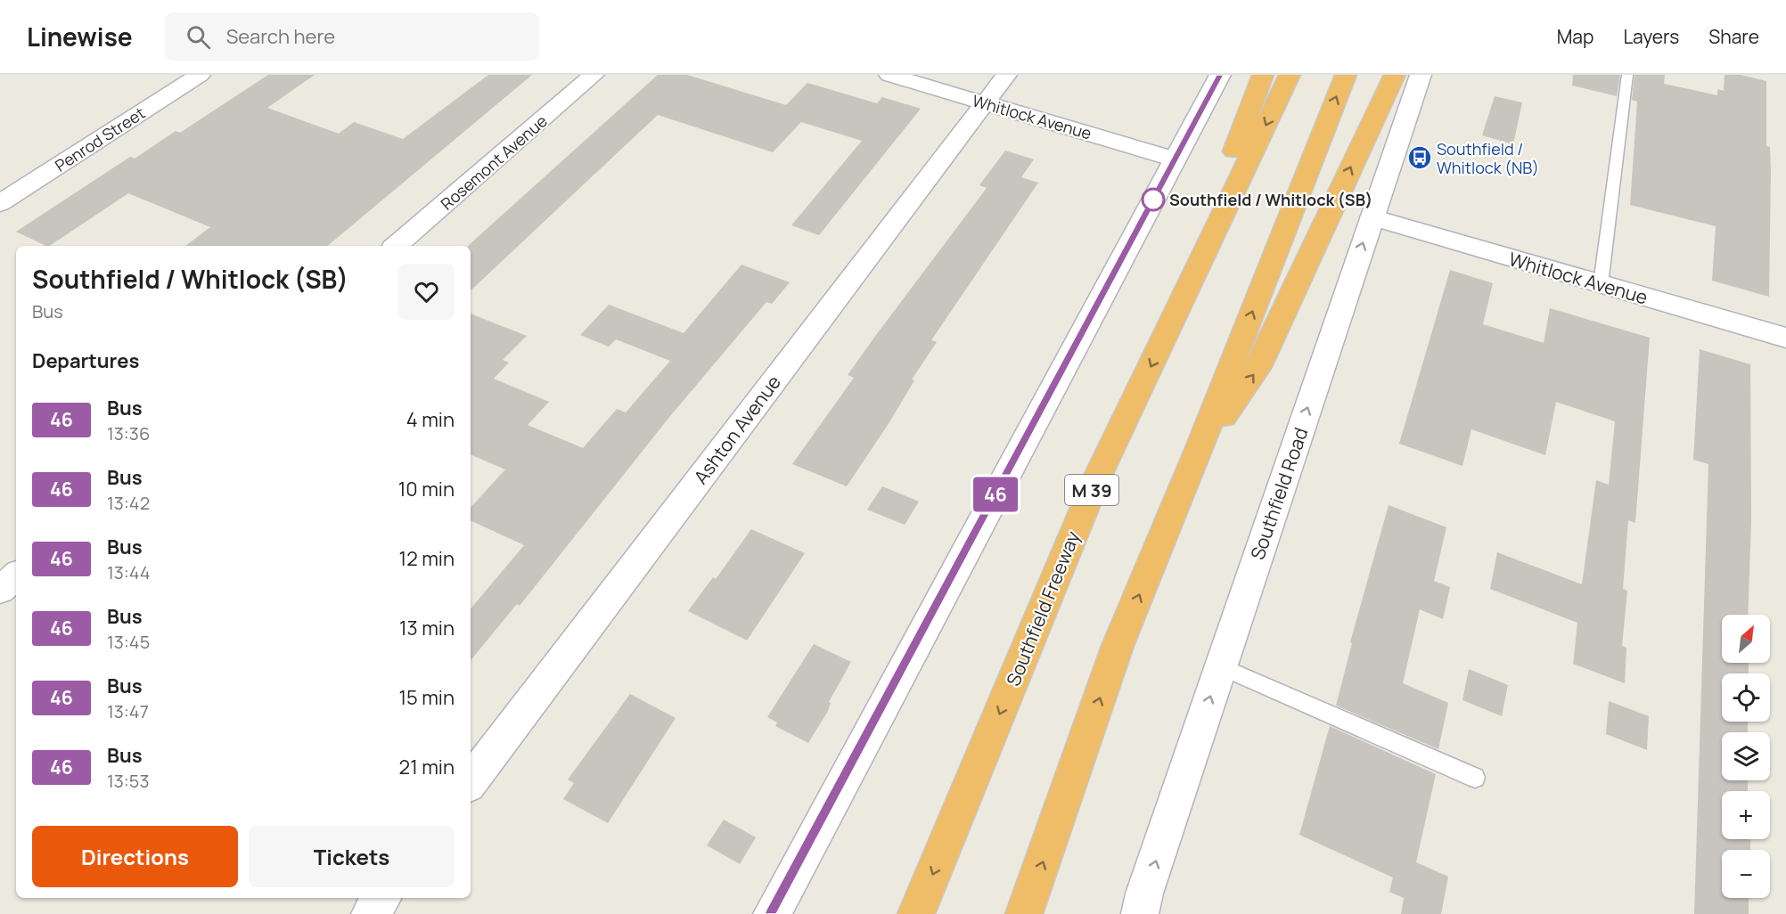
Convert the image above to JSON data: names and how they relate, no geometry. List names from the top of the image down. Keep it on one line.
{"streets":{"highway":["M 39","Southfield Freeway"],"street":["Whitlock Avenue","Penrod Street","Rosemont Avenue","Ashton Avenue","Southfield Road"]},"crossings":[["Whitlock Avenue","Ashton Avenue"],["Whitlock Avenue","Southfield Road"]],"places":{"bus stop":["Southfield / Whitlock (NB)"],"other":["Southfield / Whitlock (SB)"]},"lines":["bus line 46"],"north":"top right","page":{"header":"Linewise","search":"Search here","nav":["Map","Layers","Share"],"on_map":"46","heading":[["Southfield / Whitlock (SB)","Bus"],"Departures"],"list":[{"mark":"46","name":"Bus","note":"13:36","value":"4 min"},{"mark":"46","name":"Bus","note":"13:42","value":"10 min"},{"mark":"46","name":"Bus","note":"13:44","value":"12 min"},{"mark":"46","name":"Bus","note":"13:45","value":"13 min"},{"mark":"46","name":"Bus","note":"13:47","value":"15 min"},{"mark":"46","name":"Bus","note":"13:53","value":"21 min"}],"map_buttons":["+","−"],"buttons":["Directions","Tickets"]}}
